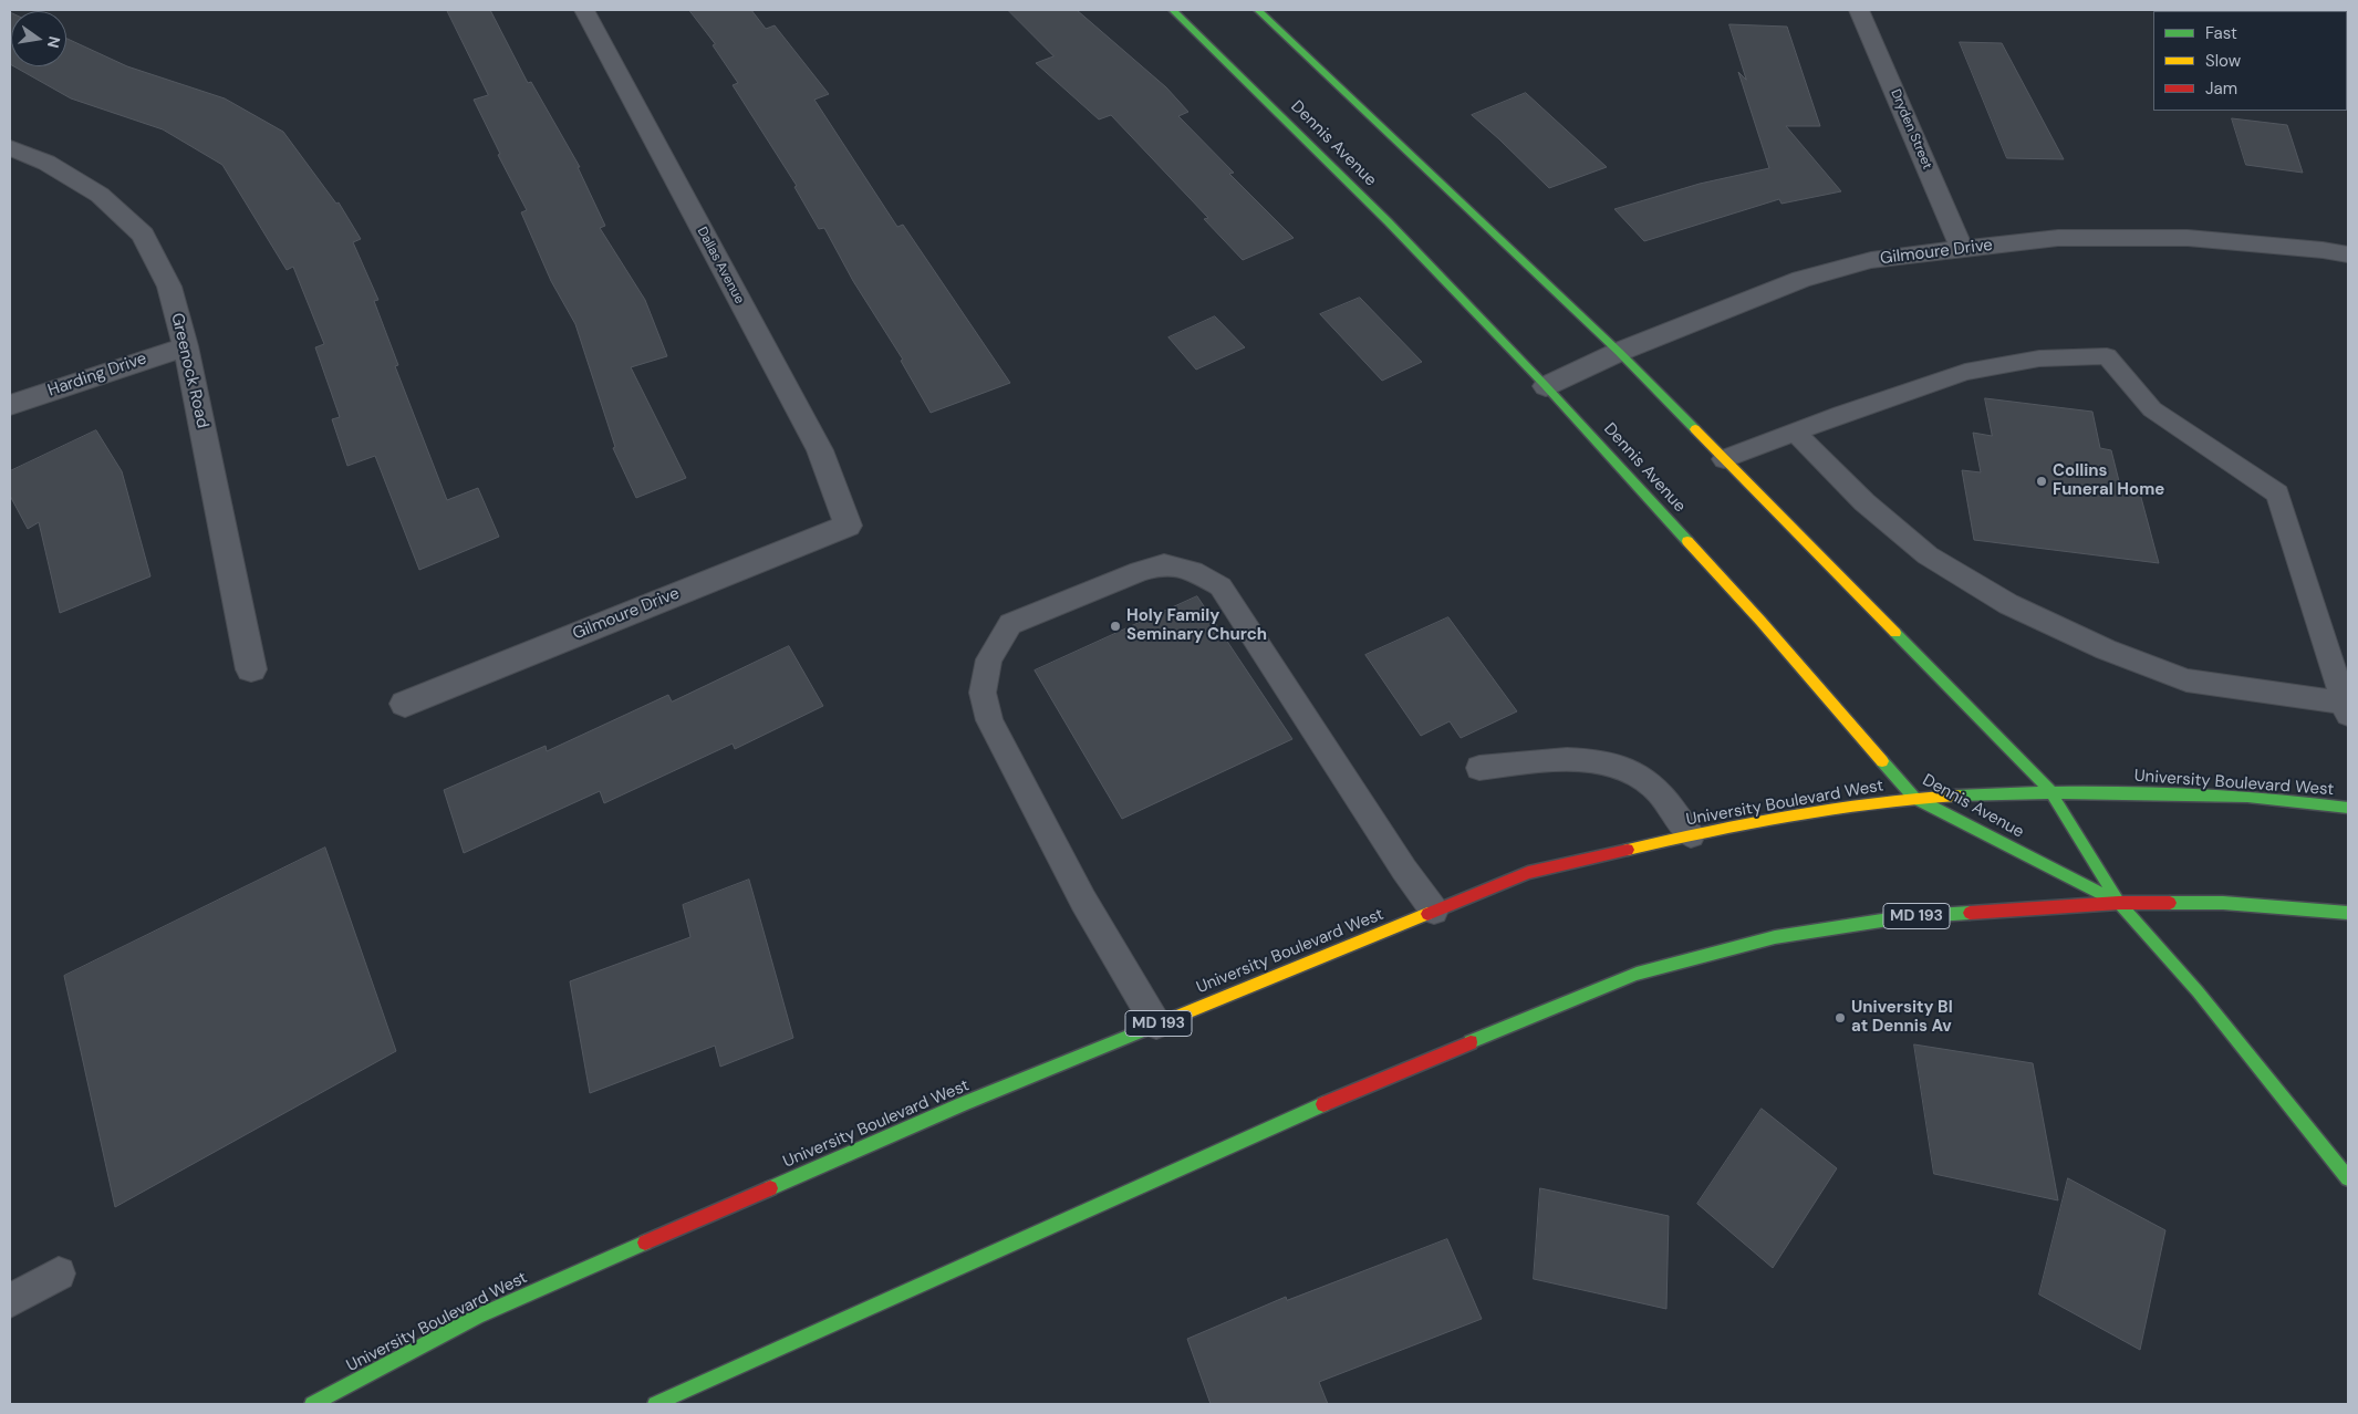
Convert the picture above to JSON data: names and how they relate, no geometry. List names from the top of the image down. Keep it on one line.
{"streets":{"street":["Dryden Street","Dennis Avenue","Gilmoure Drive","Dallas Avenue","Greenock Road","Harding Drive","University Boulevard West","MD 193"]},"crossings":[["Dryden Street","Gilmoure Drive"],["Dennis Avenue","Gilmoure Drive"],["Dennis Avenue","University Boulevard West"],["Dennis Avenue","MD 193"],["Gilmoure Drive","Dallas Avenue"],["Greenock Road","Harding Drive"]],"places":["Collins Funeral Home","Holy Family Seminary Church","University Bl at Dennis Av"],"legend":["Fast","Slow","Jam"],"north":"right"}
